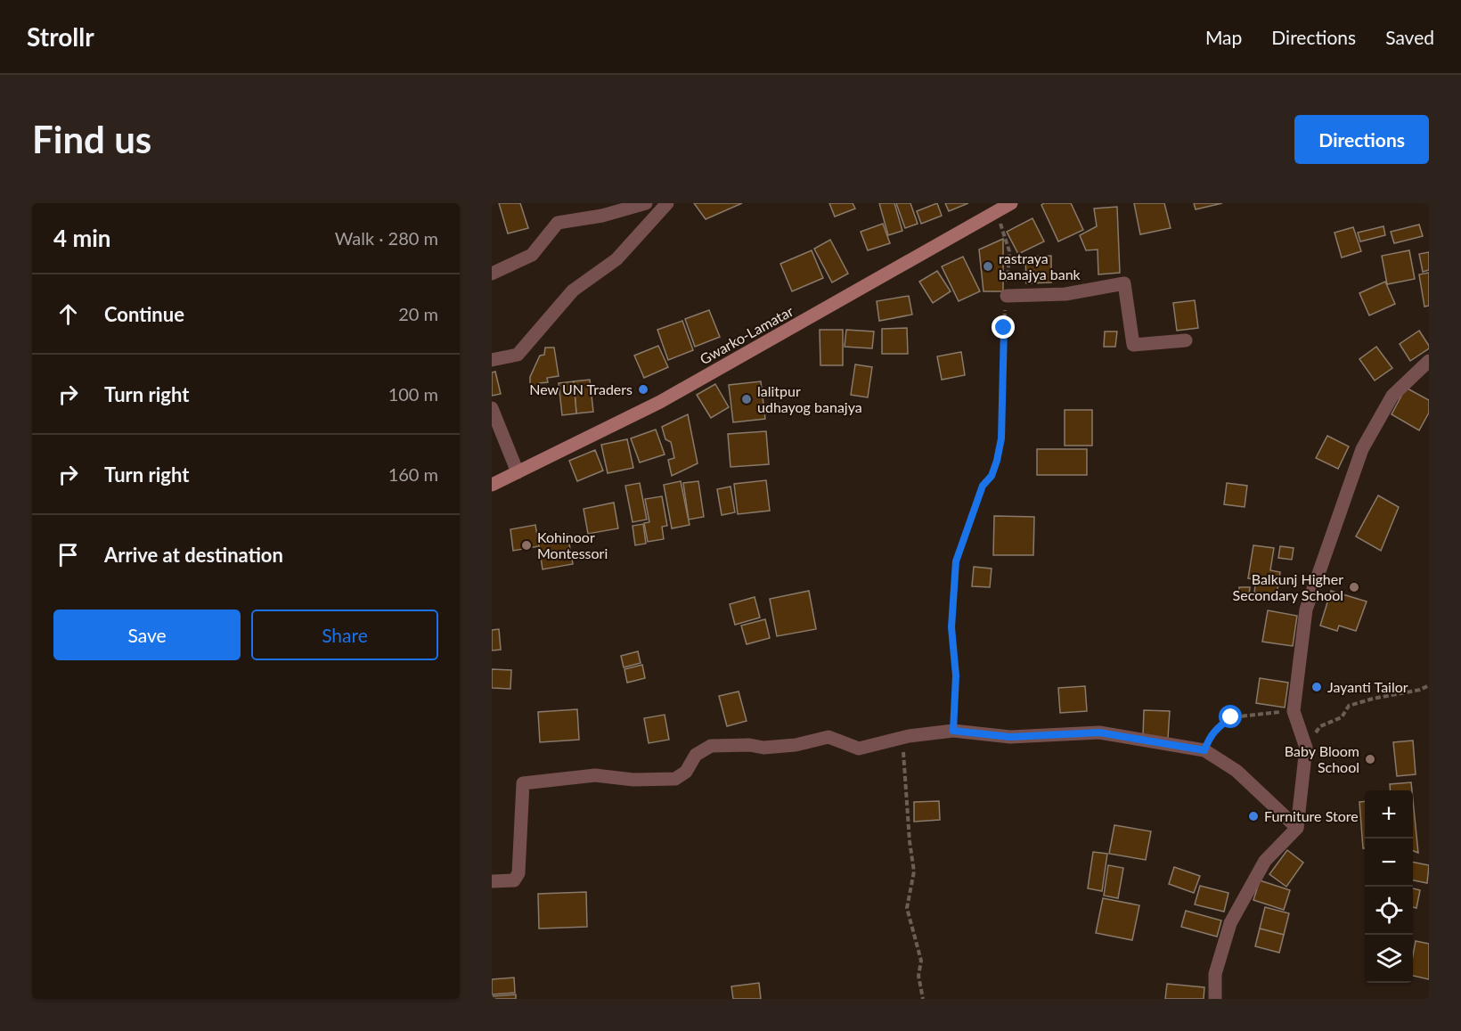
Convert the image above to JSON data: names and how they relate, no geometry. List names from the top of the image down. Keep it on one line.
{"streets":{"main road":["Gwarko-Lamatar"]},"places":["rastraya banajya bank","New UN Traders","lalitpur udhayog banajya","Kohinoor Montessori","Balkunj Higher Secondary School","Jayanti Tailor","Baby Bloom School","Furniture Store"],"page":{"header":"Strollr","nav":["Map","Directions","Saved"],"buttons":["Directions",["Save","Share"]],"title":"Find us","heading":["4 min","Walk · 280 m"],"list":[["Continue","20 m"],["Turn right","100 m"],["Turn right","160 m"],"Arrive at destination"],"map_buttons":["+","−"]}}
